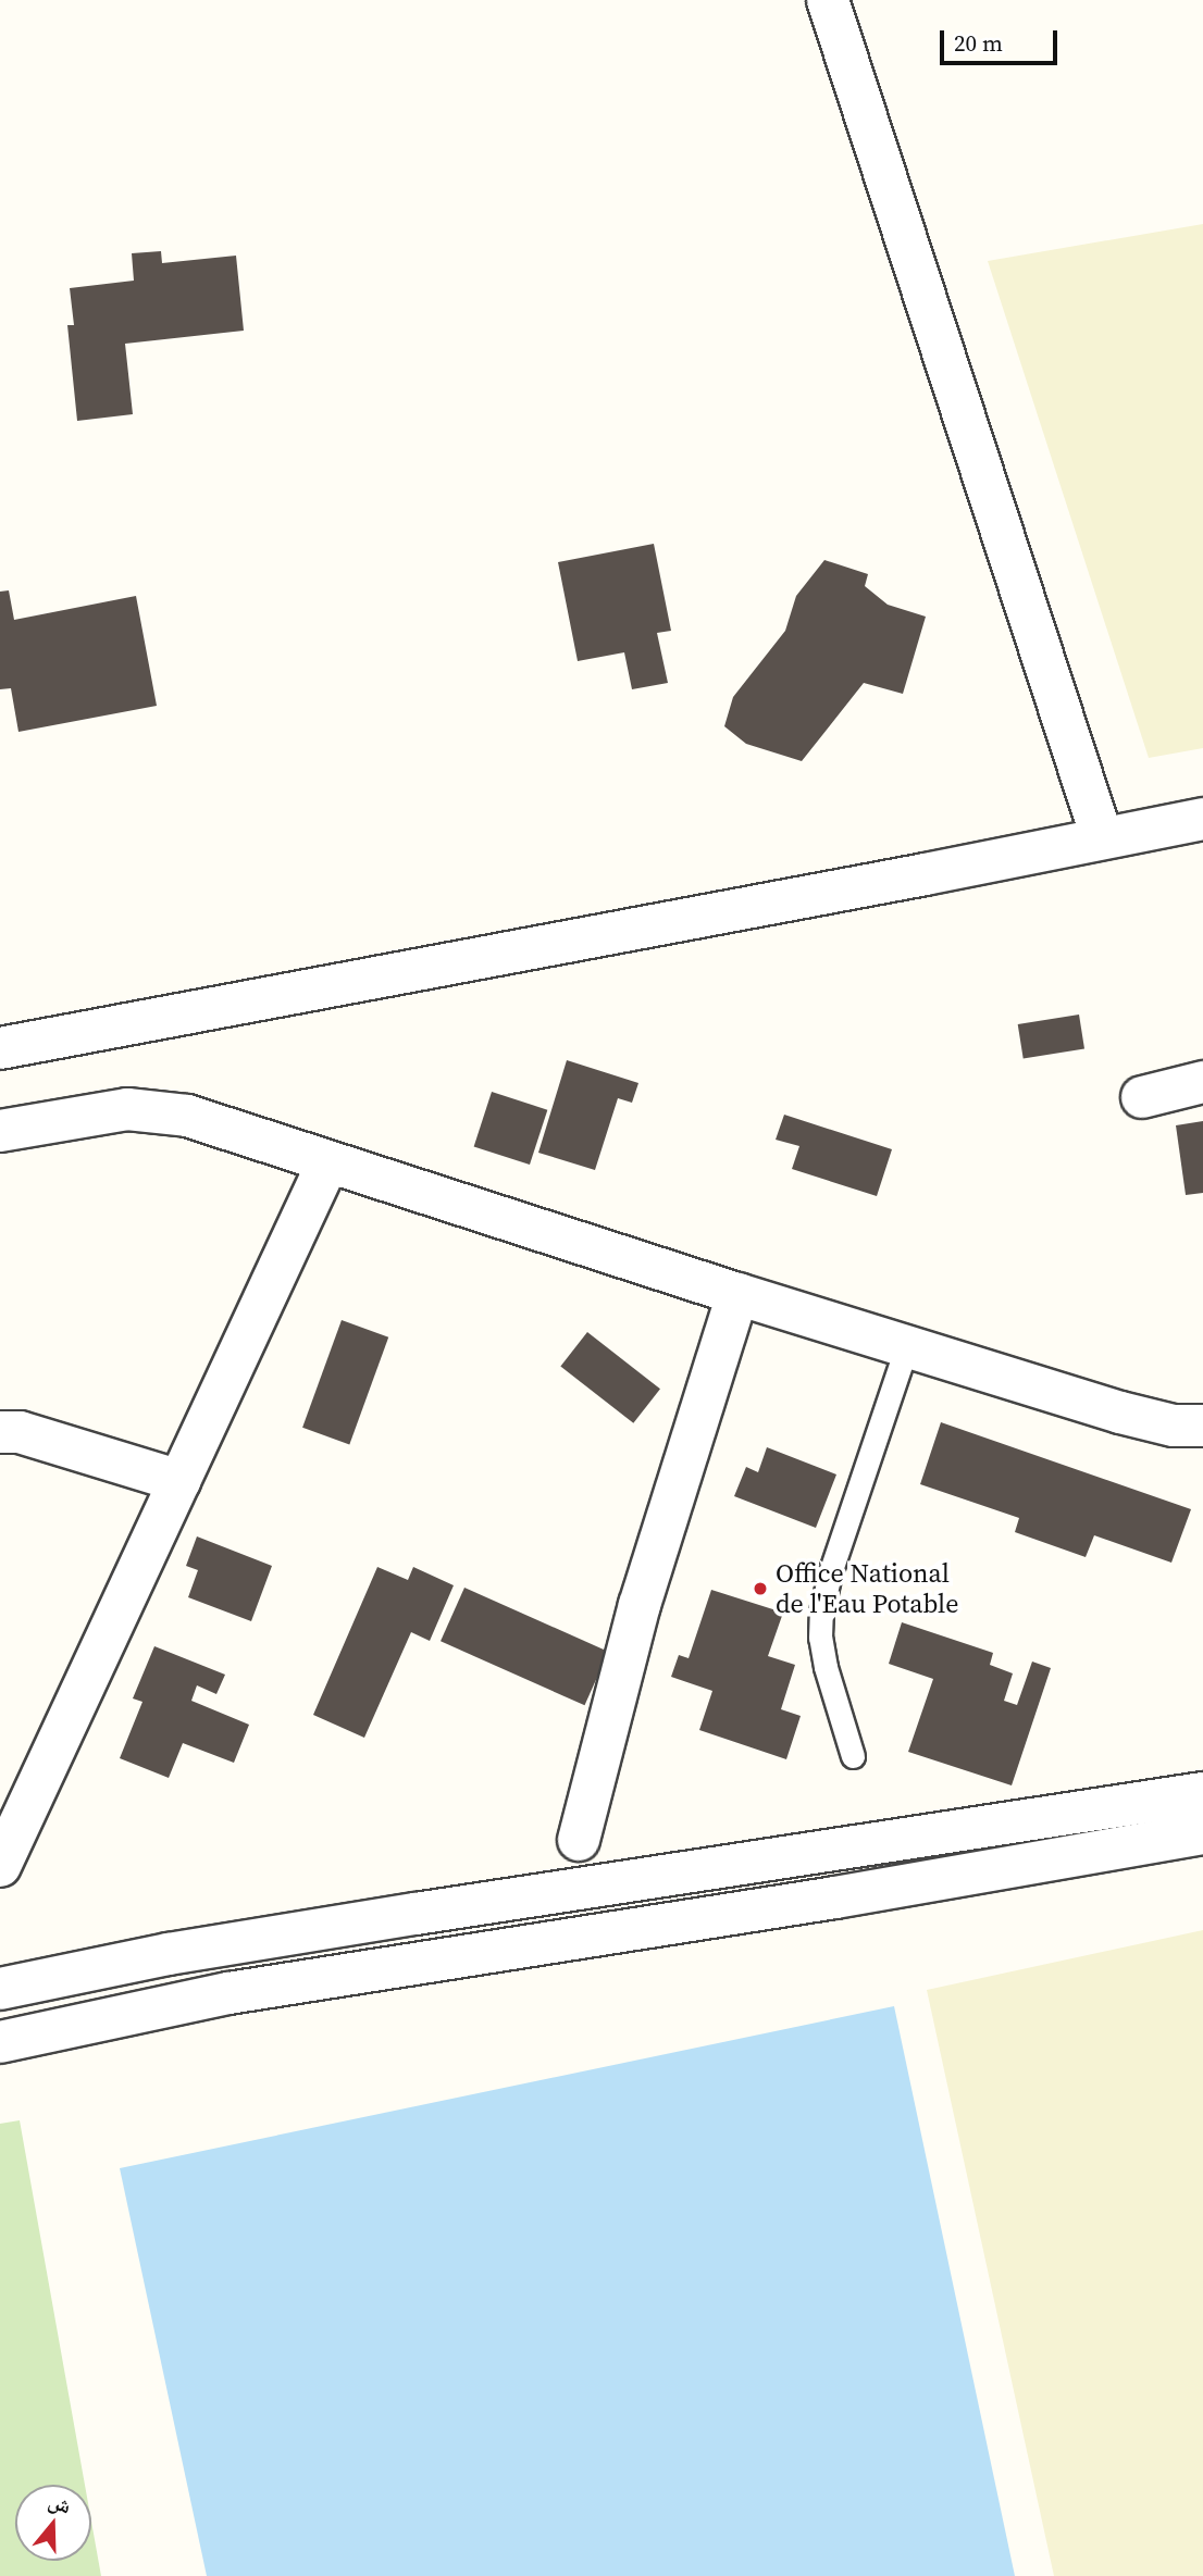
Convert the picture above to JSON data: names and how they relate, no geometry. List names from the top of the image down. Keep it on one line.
{"places":["Office National de l'Eau Potable"],"scale_bar":"20 m","north":"top"}
